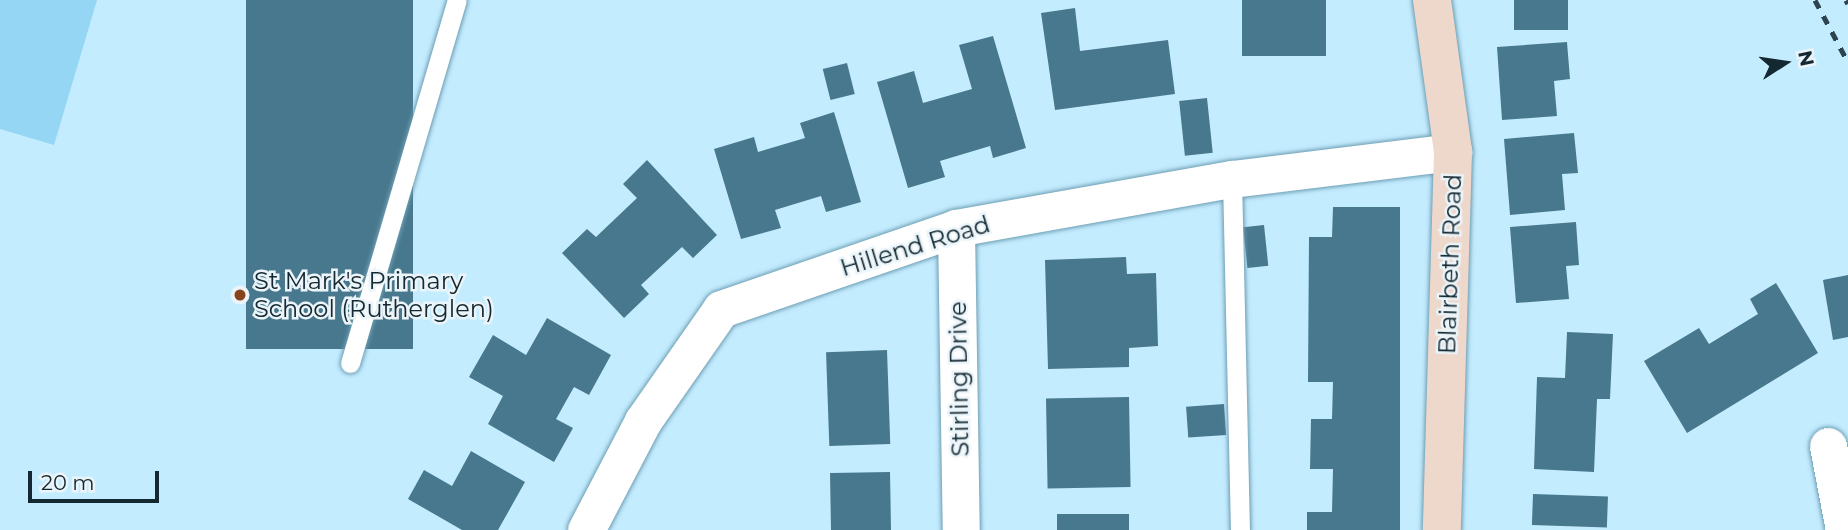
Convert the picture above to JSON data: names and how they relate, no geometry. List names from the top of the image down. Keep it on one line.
{"streets":{"main road":["Blairbeth Road"],"street":["Hillend Road","Stirling Drive"]},"crossings":[["Hillend Road","Blairbeth Road"],["Hillend Road","Stirling Drive"]],"places":["St Mark's Primary School (Rutherglen)"],"scale_bar":"20 m","north":"right"}
